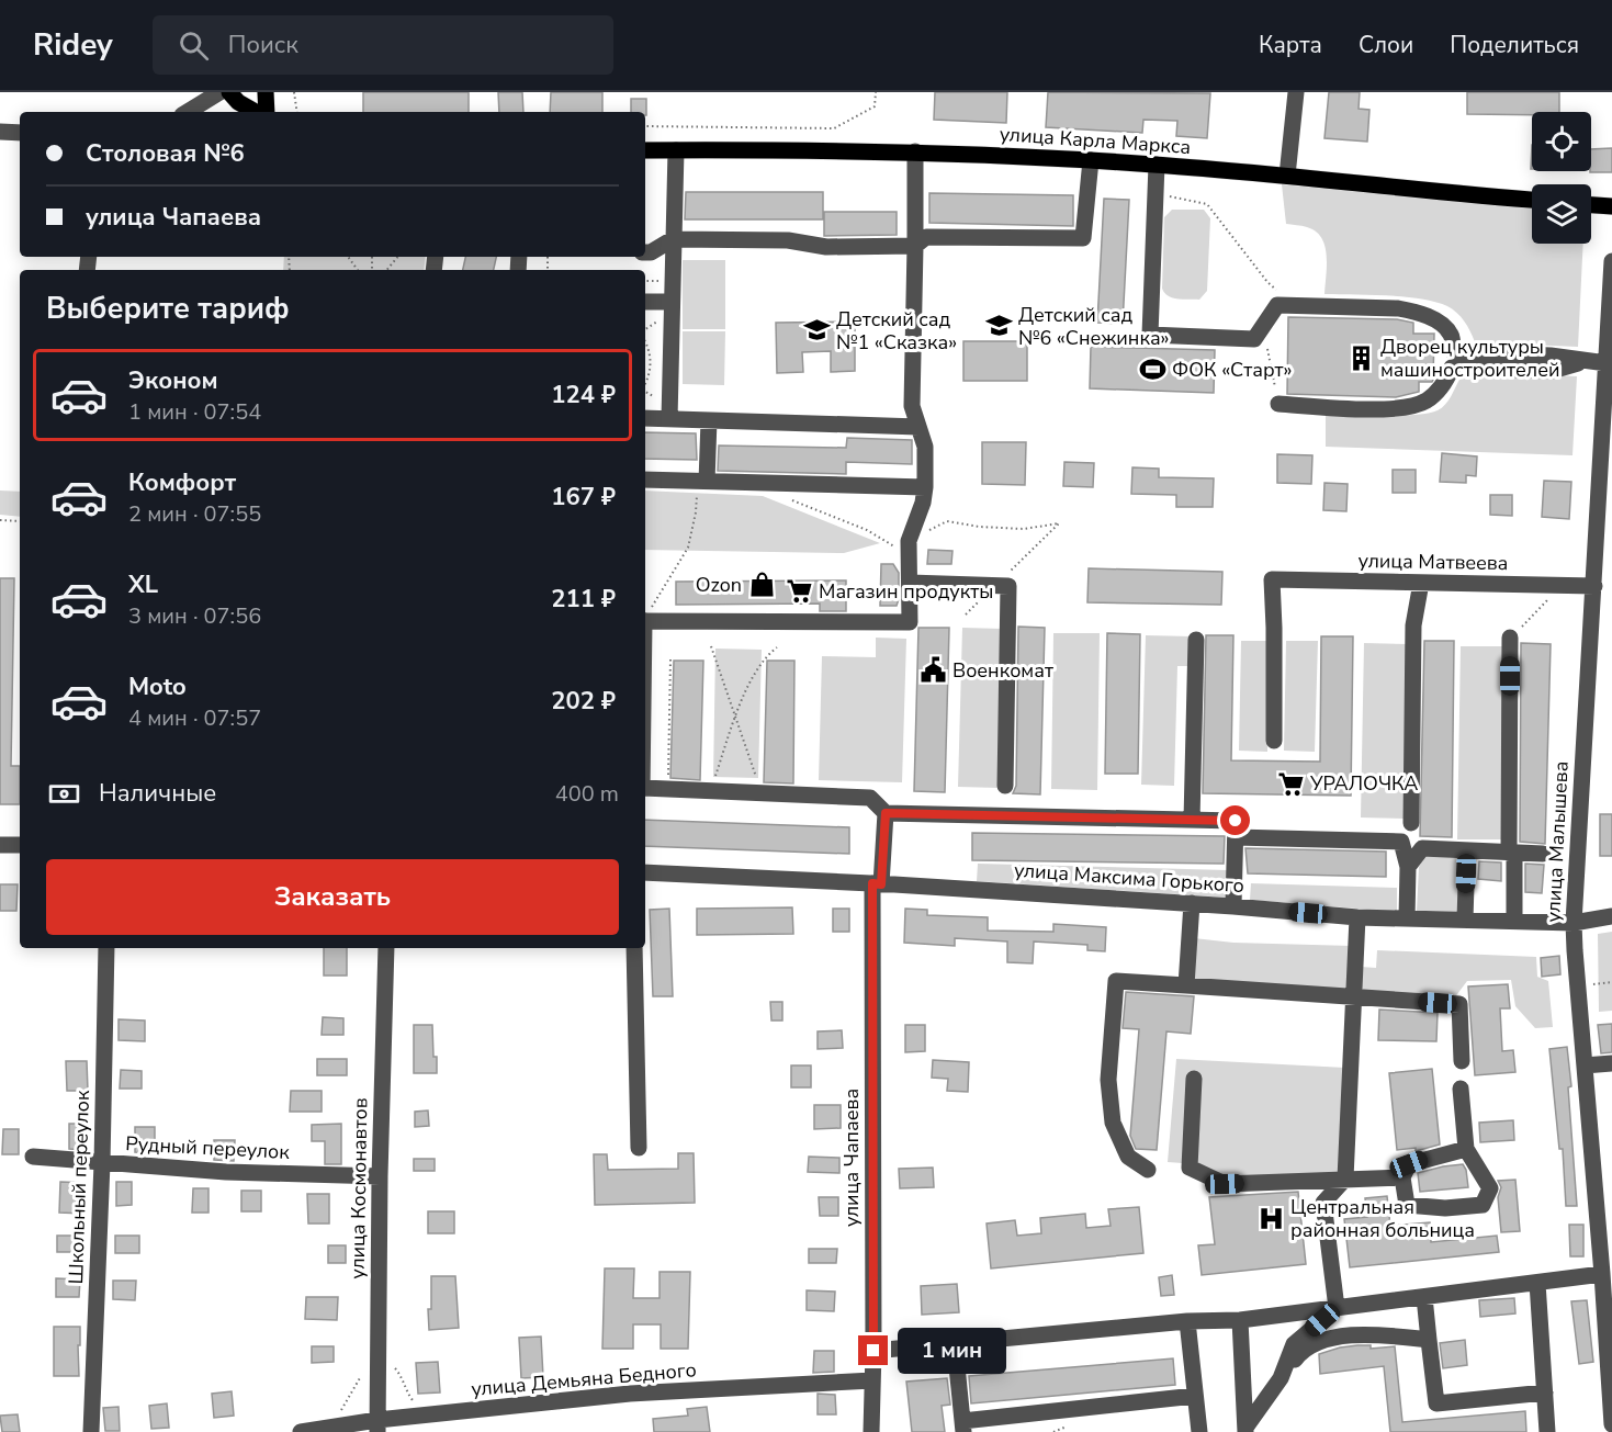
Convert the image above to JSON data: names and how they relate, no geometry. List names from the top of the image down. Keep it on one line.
{"streets":{"main road":["улица Карла Маркса"],"street":["улица Матвеева","улица Малышева","улица Максима Горького","Рудный переулок","улица Чапаева","Школьный переулок","улица Космонавтов","улица Демьяна Бедного"]},"crossings":[["улица Матвеева","улица Малышева"],["улица Малышева","улица Максима Горького"],["улица Максима Горького","улица Чапаева"],["Рудный переулок","Школьный переулок"],["Рудный переулок","улица Космонавтов"],["улица Чапаева","улица Демьяна Бедного"],["улица Космонавтов","улица Демьяна Бедного"]],"places":{"school or university":["Детский сад №6 «Снежинка»","Детский сад №1 «Сказка»"],"building":["Дворец культуры машиностроителей"],"sports":["ФОК «Старт»"],"shop":["Ozon"],"supermarket":["Магазин продукты","УРАЛОЧКА"],"public building":["Военкомат"],"hospital":["Центральная районная больница"]},"page":{"header":"Ridey","search":"Поиск","nav":["Карта","Слои","Поделиться"],"banner":["Столовая №6","улица Чапаева"],"heading":"Выберите тариф","list":[{"name":"Эконом","note":"1 мин · 07:54","value":"124 ₽"},{"name":"Комфорт","note":"2 мин · 07:55","value":"167 ₽"},{"name":"XL","note":"3 мин · 07:56","value":"211 ₽"},{"name":"Moto","note":"4 мин · 07:57","value":"202 ₽"}],"pay":["Наличные","400 m"],"buttons":"Заказать","bubble":"1 мин"}}
